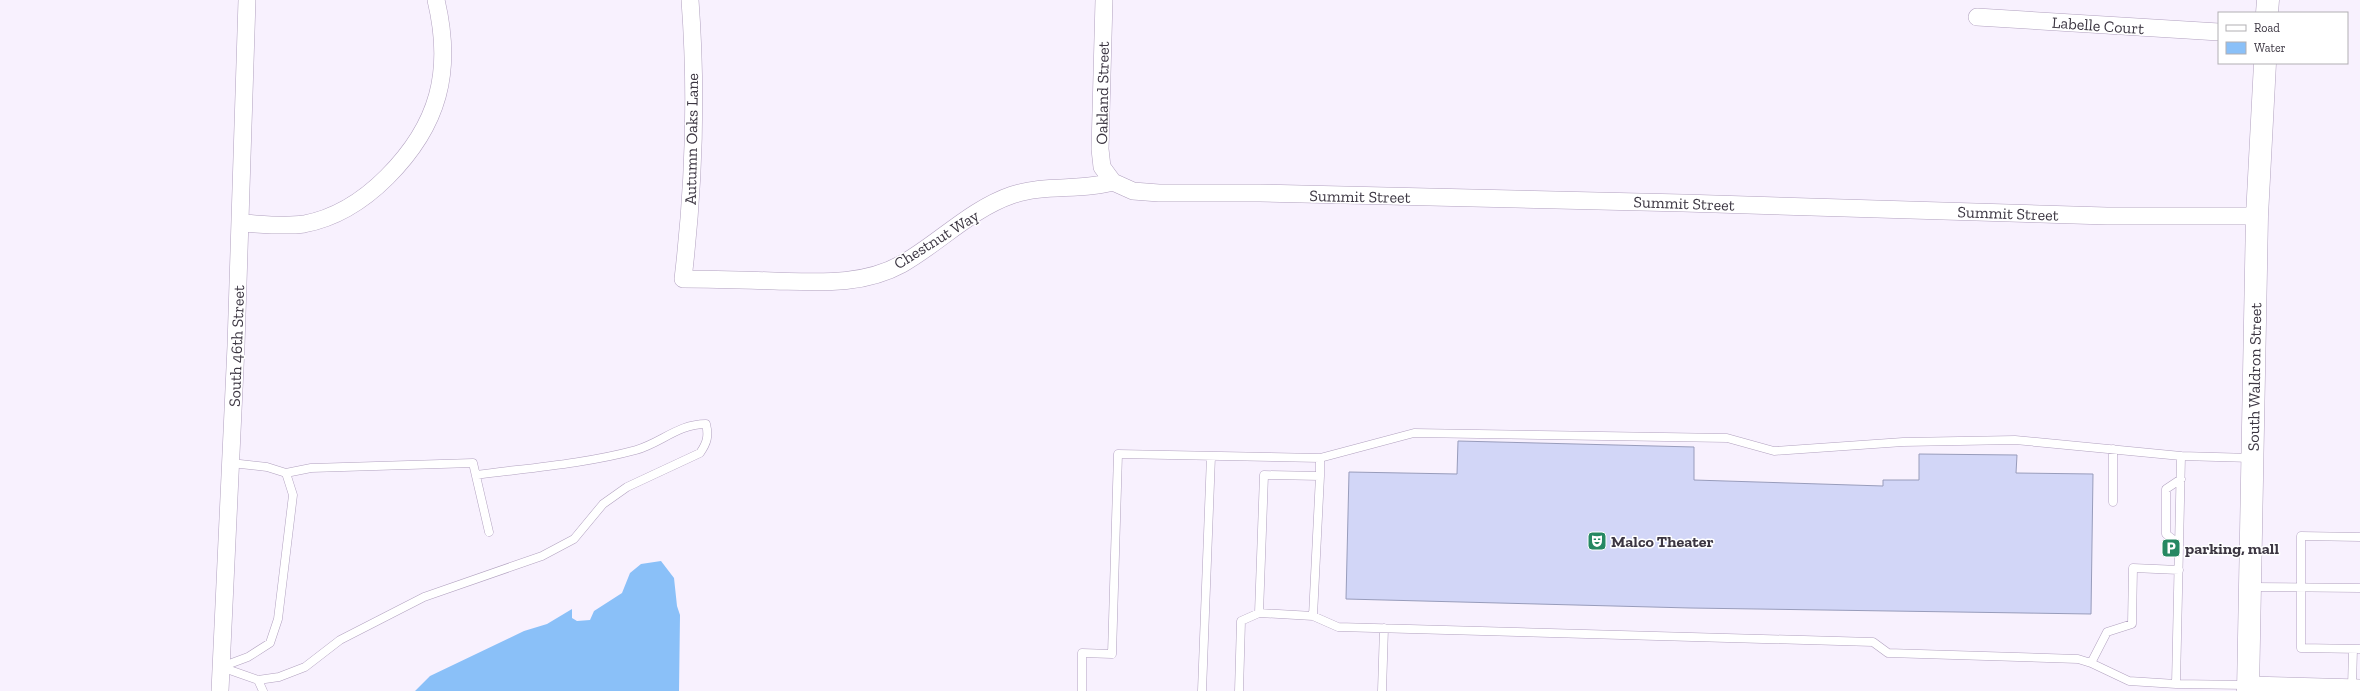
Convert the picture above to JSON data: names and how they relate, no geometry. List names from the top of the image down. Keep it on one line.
{"streets":{"main road":["South Waldron Street"],"street":["Labelle Court","Oakland Street","Autumn Oaks Lane","Summit Street","Chestnut Way","South 46th Street"]},"crossings":[["Oakland Street","Summit Street"],["Oakland Street","Chestnut Way"],["Autumn Oaks Lane","Chestnut Way"],["Summit Street","Chestnut Way"],["Summit Street","South Waldron Street"]],"places":{"theatre":["Malco Theater"],"parking":["parking, mall"]},"legend":["Road","Water"]}
